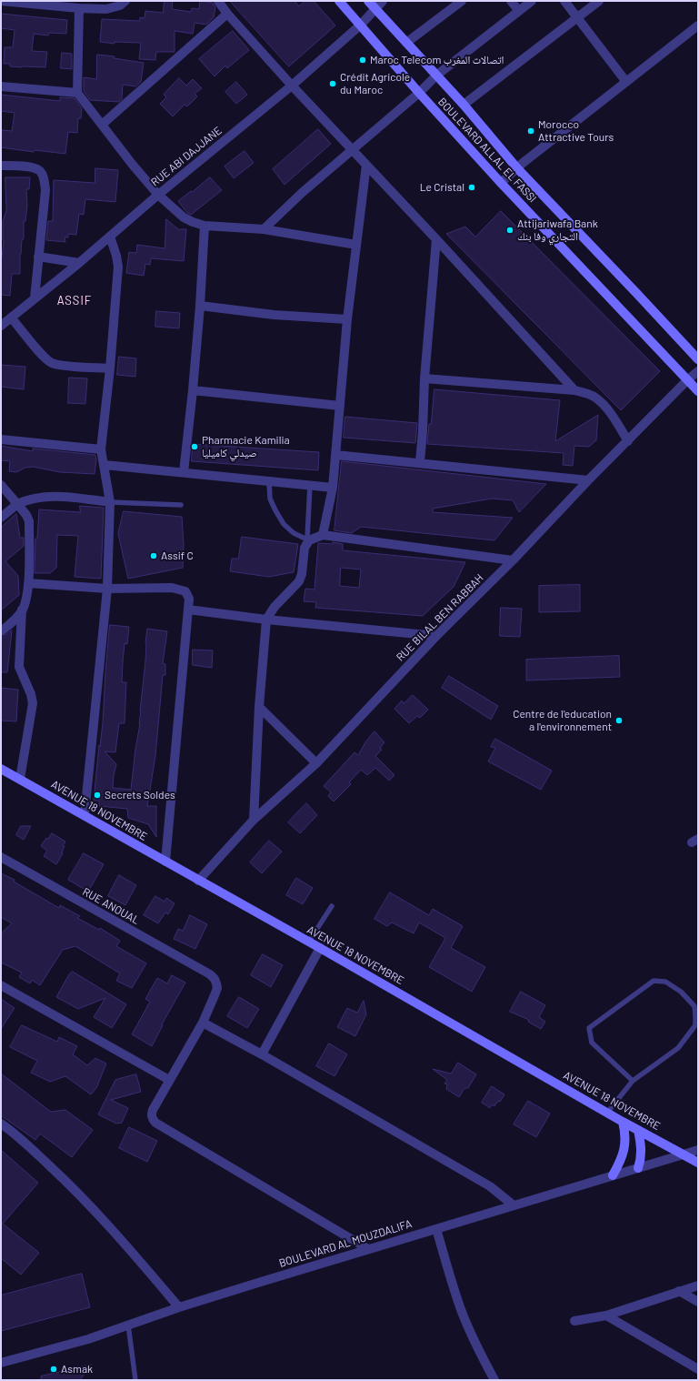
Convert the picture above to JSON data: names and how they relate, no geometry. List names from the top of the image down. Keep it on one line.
{"streets":{"main road":["BOULEVARD ALLAL EL FASSI","AVENUE 18 NOVEMBRE"],"street":["RUE ABI DAJJANE","RUE BILAL BEN RABBAH","RUE ANOUAL","BOULEVARD AL MOUZDALIFA"]},"crossings":[["BOULEVARD ALLAL EL FASSI","RUE ABI DAJJANE"],["BOULEVARD ALLAL EL FASSI","RUE BILAL BEN RABBAH"],["RUE BILAL BEN RABBAH","AVENUE 18 NOVEMBRE"],["AVENUE 18 NOVEMBRE","BOULEVARD AL MOUZDALIFA"]],"districts":["ASSIF"],"places":["Maroc Telecom اتصالات المغرب","Crédit Agricole du Maroc","Morocco Attractive Tours","Le Cristal","Attijariwafa Bank التجاري وفا بنك","Pharmacie Kamilia صيدلي كاميليا","Assif C","Centre de l'education a l'environnement","Secrets Soldes","Asmak"]}
